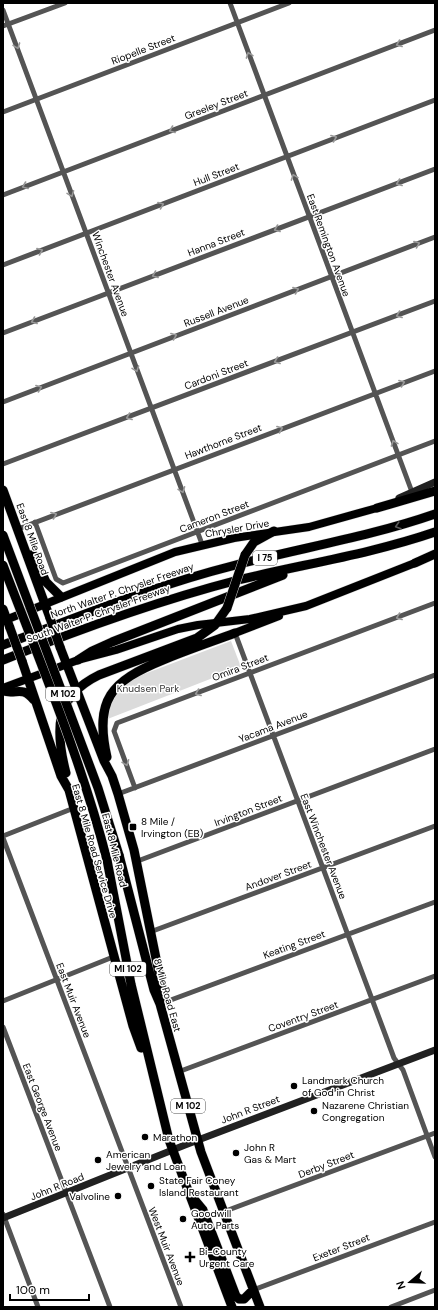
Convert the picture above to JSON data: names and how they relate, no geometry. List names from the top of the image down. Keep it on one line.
{"streets":{"highway":["East 8 Mile Road","I 75","North Walter P. Chrysler Freeway","South Walter P. Chrysler Freeway","M 102","East 8 Mile Road Service Drive","MI 102","8 Mile Road East"],"main road":["Chrysler Drive","John R Street","John R Road"],"street":["Riopelle Street","Greeley Street","Hull Street","Hanna Street","East Remington Avenue","Winchester Avenue","Russell Avenue","Cardoni Street","Hawthorne Street","Cameron Street","Omira Street","Yacama Avenue","Irvington Street","East Winchester Avenue","Andover Street","Keating Street","East Muir Avenue","Coventry Street","East George Avenue","Derby Street","West Muir Avenue","Exeter Street"]},"crossings":[["Riopelle Street","East Remington Avenue"],["Riopelle Street","Winchester Avenue"],["Greeley Street","East Remington Avenue"],["Greeley Street","Winchester Avenue"],["Hull Street","East Remington Avenue"],["Hull Street","Winchester Avenue"],["Hanna Street","East Remington Avenue"],["Hanna Street","Winchester Avenue"],["East Remington Avenue","Russell Avenue"],["East Remington Avenue","Cardoni Street"],["East Remington Avenue","Hawthorne Street"],["East Remington Avenue","Cameron Street"],["East Remington Avenue","Chrysler Drive"],["Winchester Avenue","Russell Avenue"],["Winchester Avenue","Cardoni Street"],["Winchester Avenue","Hawthorne Street"],["Winchester Avenue","Cameron Street"],["Winchester Avenue","Chrysler Drive"],["Hawthorne Street","Cameron Street"],["Hawthorne Street","East 8 Mile Road"],["Chrysler Drive","East 8 Mile Road"],["Chrysler Drive","East 8 Mile Road Service Drive"],["East 8 Mile Road","M 102"],["East 8 Mile Road","East 8 Mile Road Service Drive"],["East 8 Mile Road","8 Mile Road East"],["East 8 Mile Road","John R Road"],["North Walter P. Chrysler Freeway","East 8 Mile Road Service Drive"],["Omira Street","Yacama Avenue"],["Omira Street","East Winchester Avenue"],["M 102","8 Mile Road East"],["M 102","John R Street"],["M 102","Derby Street"],["M 102","John R Road"],["M 102","Exeter Street"],["Yacama Avenue","East Winchester Avenue"],["Irvington Street","East Winchester Avenue"],["East Winchester Avenue","Andover Street"],["East Winchester Avenue","Keating Street"],["East Winchester Avenue","Coventry Street"],["East Winchester Avenue","John R Street"],["East Winchester Avenue","Derby Street"],["Keating Street","8 Mile Road East"],["8 Mile Road East","Coventry Street"],["8 Mile Road East","John R Street"],["East Muir Avenue","John R Road"],["East Muir Avenue","West Muir Avenue"],["East George Avenue","John R Road"],["John R Street","John R Road"],["John R Road","West Muir Avenue"]],"one_way":["Greeley Street","Hull Street","Hanna Street","East Remington Avenue","Winchester Avenue","Russell Avenue","Cardoni Street","Hawthorne Street","Omira Street"],"parks":["Knudsen Park"],"places":{"transit":["8 Mile / Irvington (EB)"],"other":["Landmark Church of God in Christ","Nazarene Christian Congregation","Marathon","John R Gas & Mart","American Jewelry and Loan","State Fair Coney Island Restaurant","Valvoline","Goodwill Auto Parts"],"health":["Bi-County Urgent Care"]},"scale_bar":"100 m","north":"left"}
